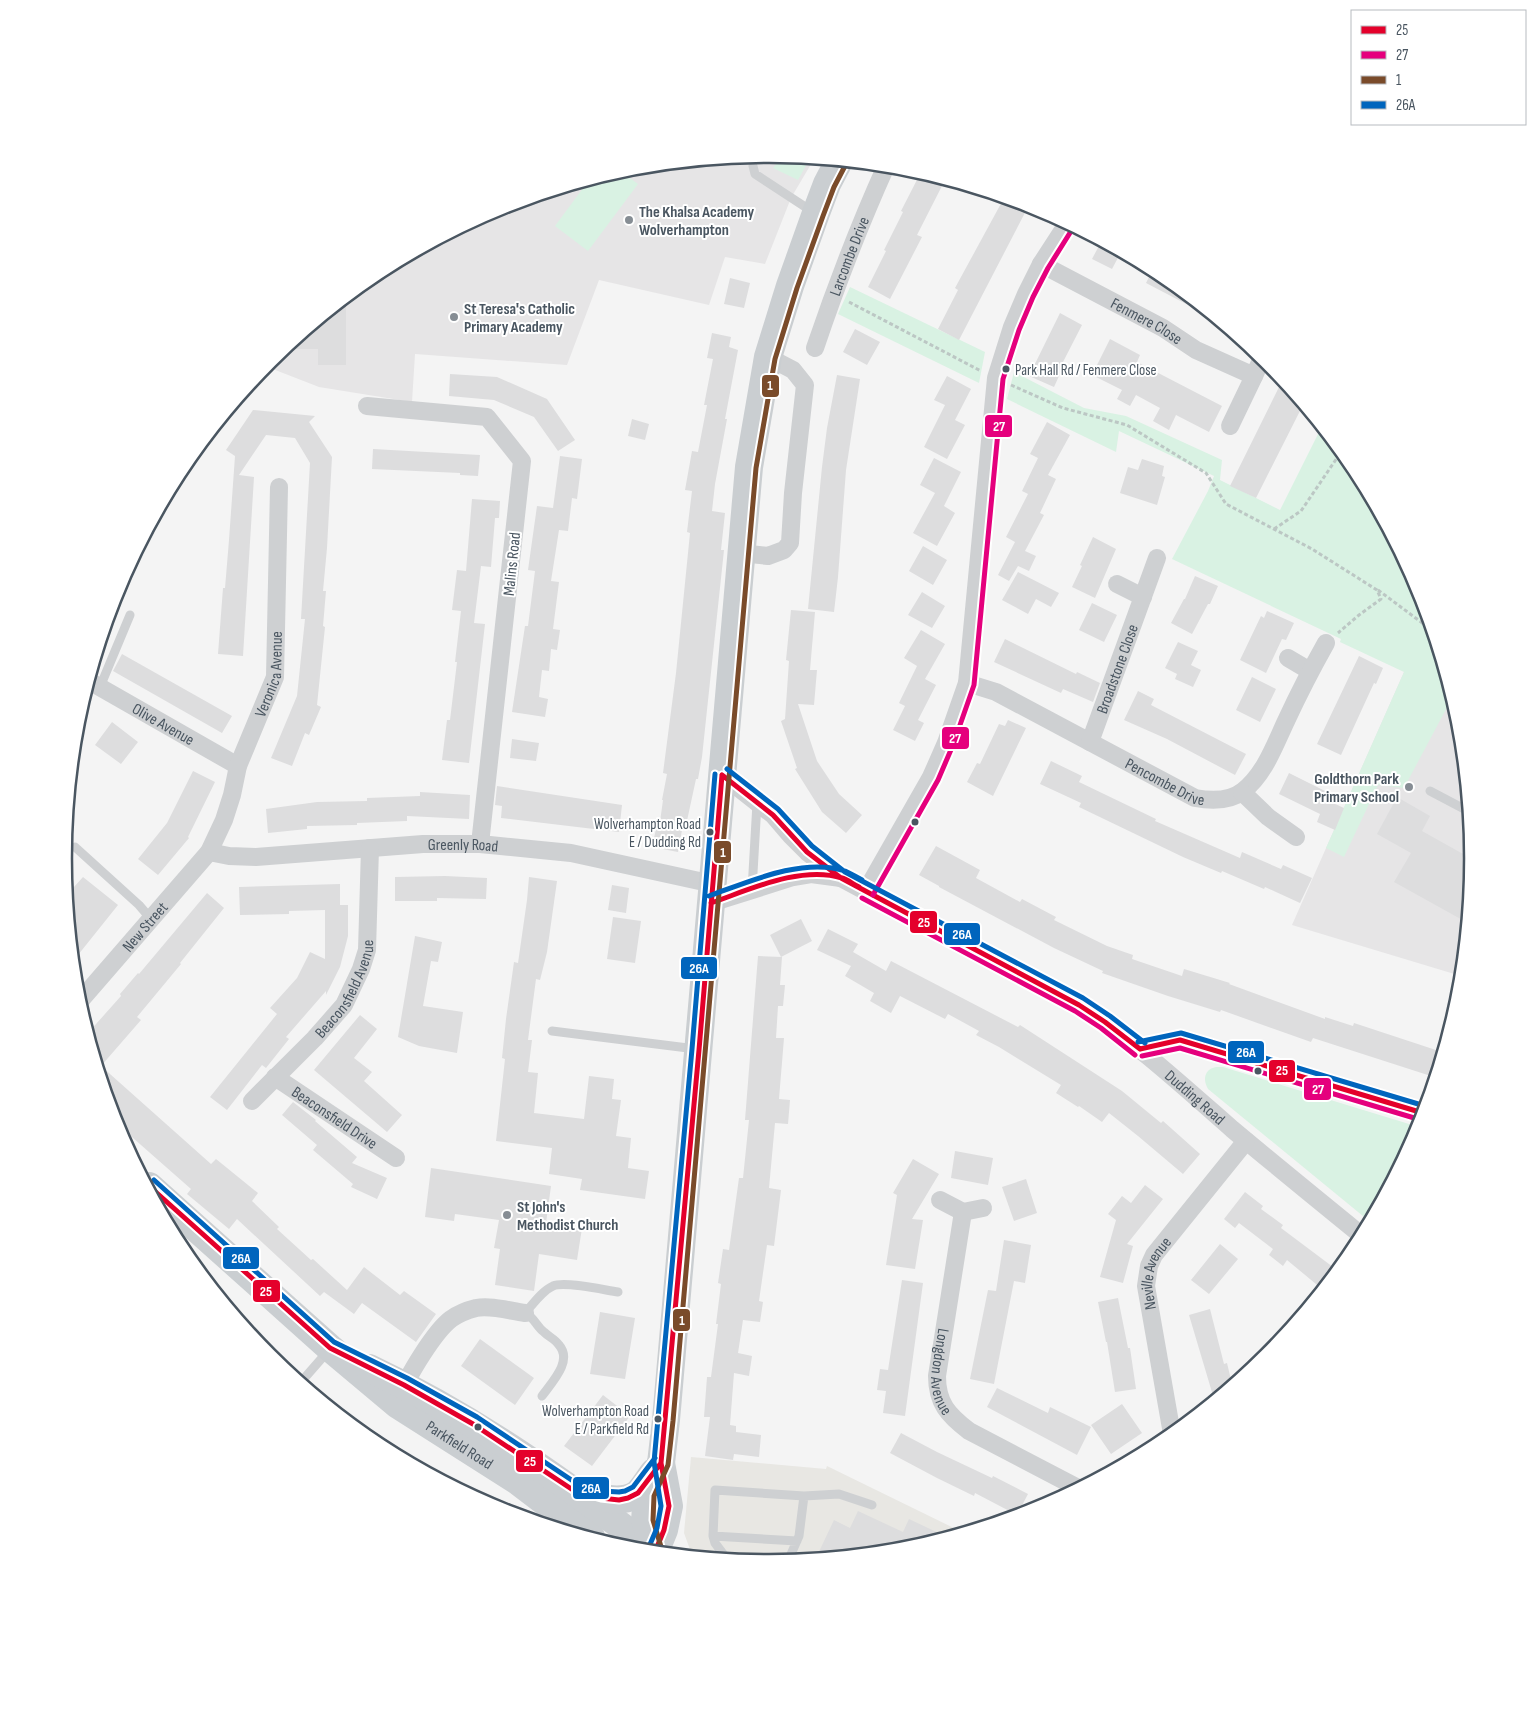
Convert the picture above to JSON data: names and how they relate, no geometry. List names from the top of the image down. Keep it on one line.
{"streets":{"main road":["Parkfield Road"],"street":["Larcombe Drive","Fenmere Close","Malins Road","Broadstone Close","Veronica Avenue","Olive Avenue","Pencombe Drive","Greenly Road","New Street","Beaconsfield Avenue","Dudding Road","Beaconsfield Drive","Neville Avenue","Longdon Avenue"]},"crossings":[["Malins Road","Greenly Road"],["Broadstone Close","Pencombe Drive"],["Veronica Avenue","Olive Avenue"],["Veronica Avenue","Greenly Road"],["Veronica Avenue","New Street"],["Greenly Road","New Street"],["Greenly Road","Beaconsfield Avenue"],["Beaconsfield Avenue","Beaconsfield Drive"],["Dudding Road","Neville Avenue"]],"places":["The Khalsa Academy Wolverhampton","St Teresa's Catholic Primary Academy","Park Hall Rd / Fenmere Close","Goldthorn Park Primary School","Wolverhampton Road E / Dudding Rd","St John's Methodist Church","Wolverhampton Road E / Parkfield Rd"],"lines":["transit line 1","transit line 27","transit line 26A","transit line 25"],"legend":["25","27","1","26A"]}
